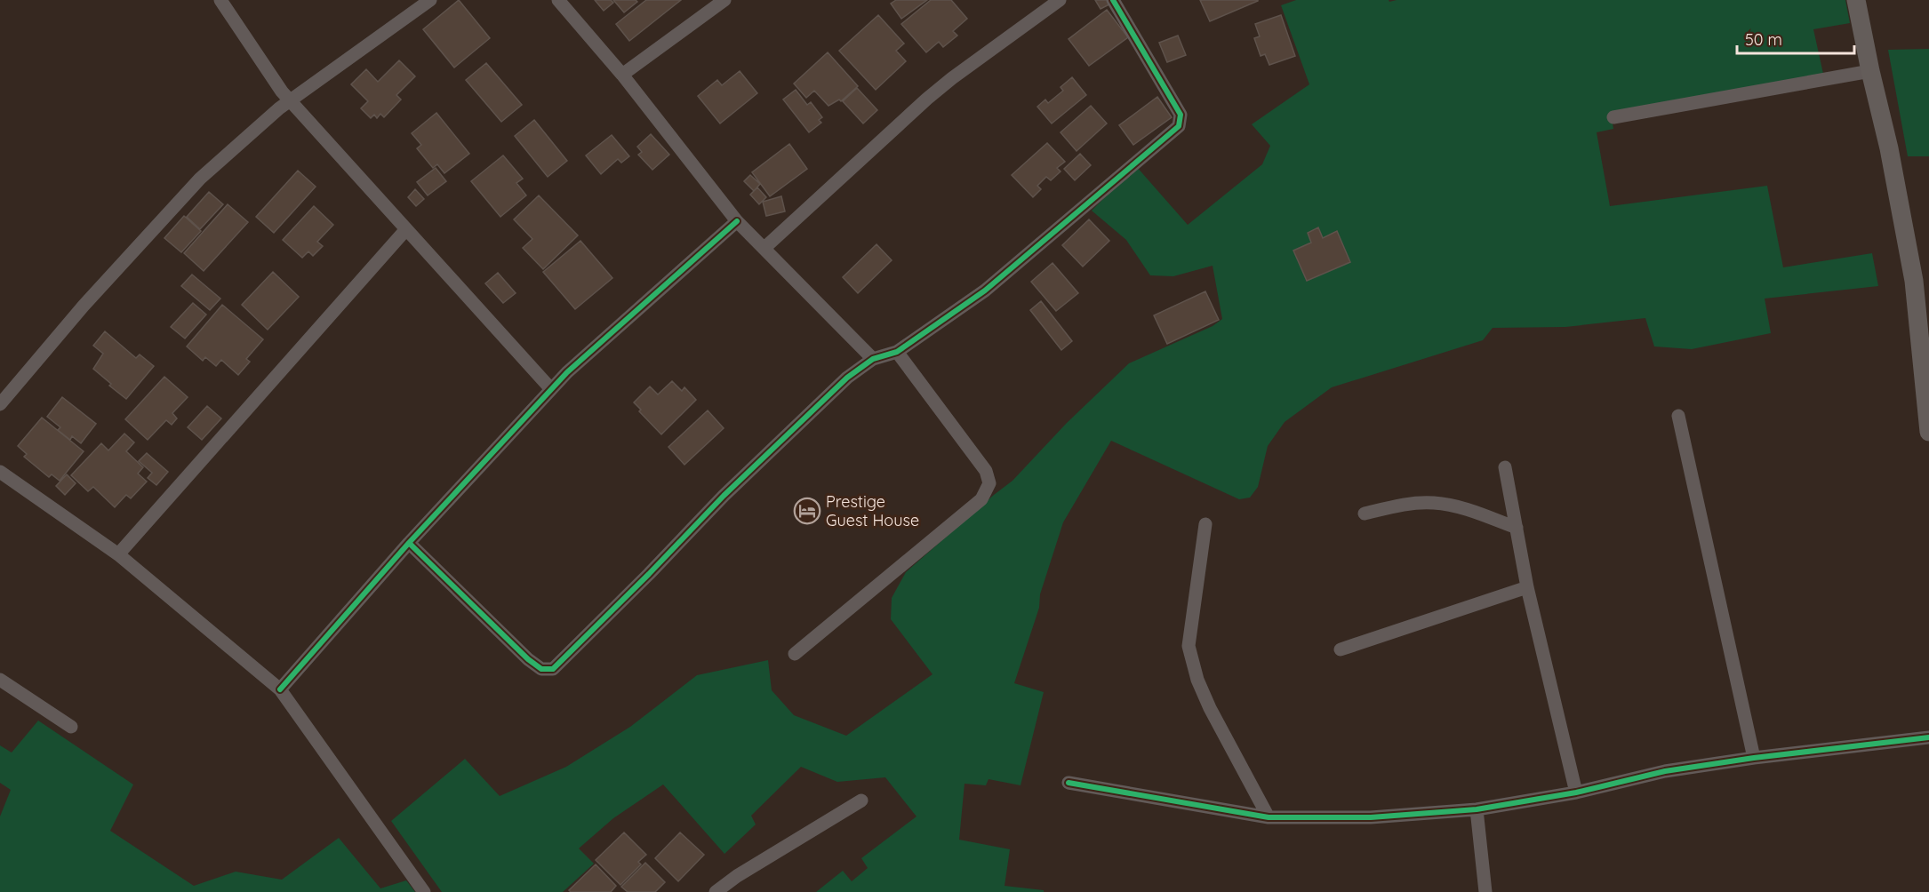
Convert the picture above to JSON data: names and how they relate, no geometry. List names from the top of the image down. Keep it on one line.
{"places":{"hotel":["Prestige Guest House"]},"scale_bar":"50 m"}
